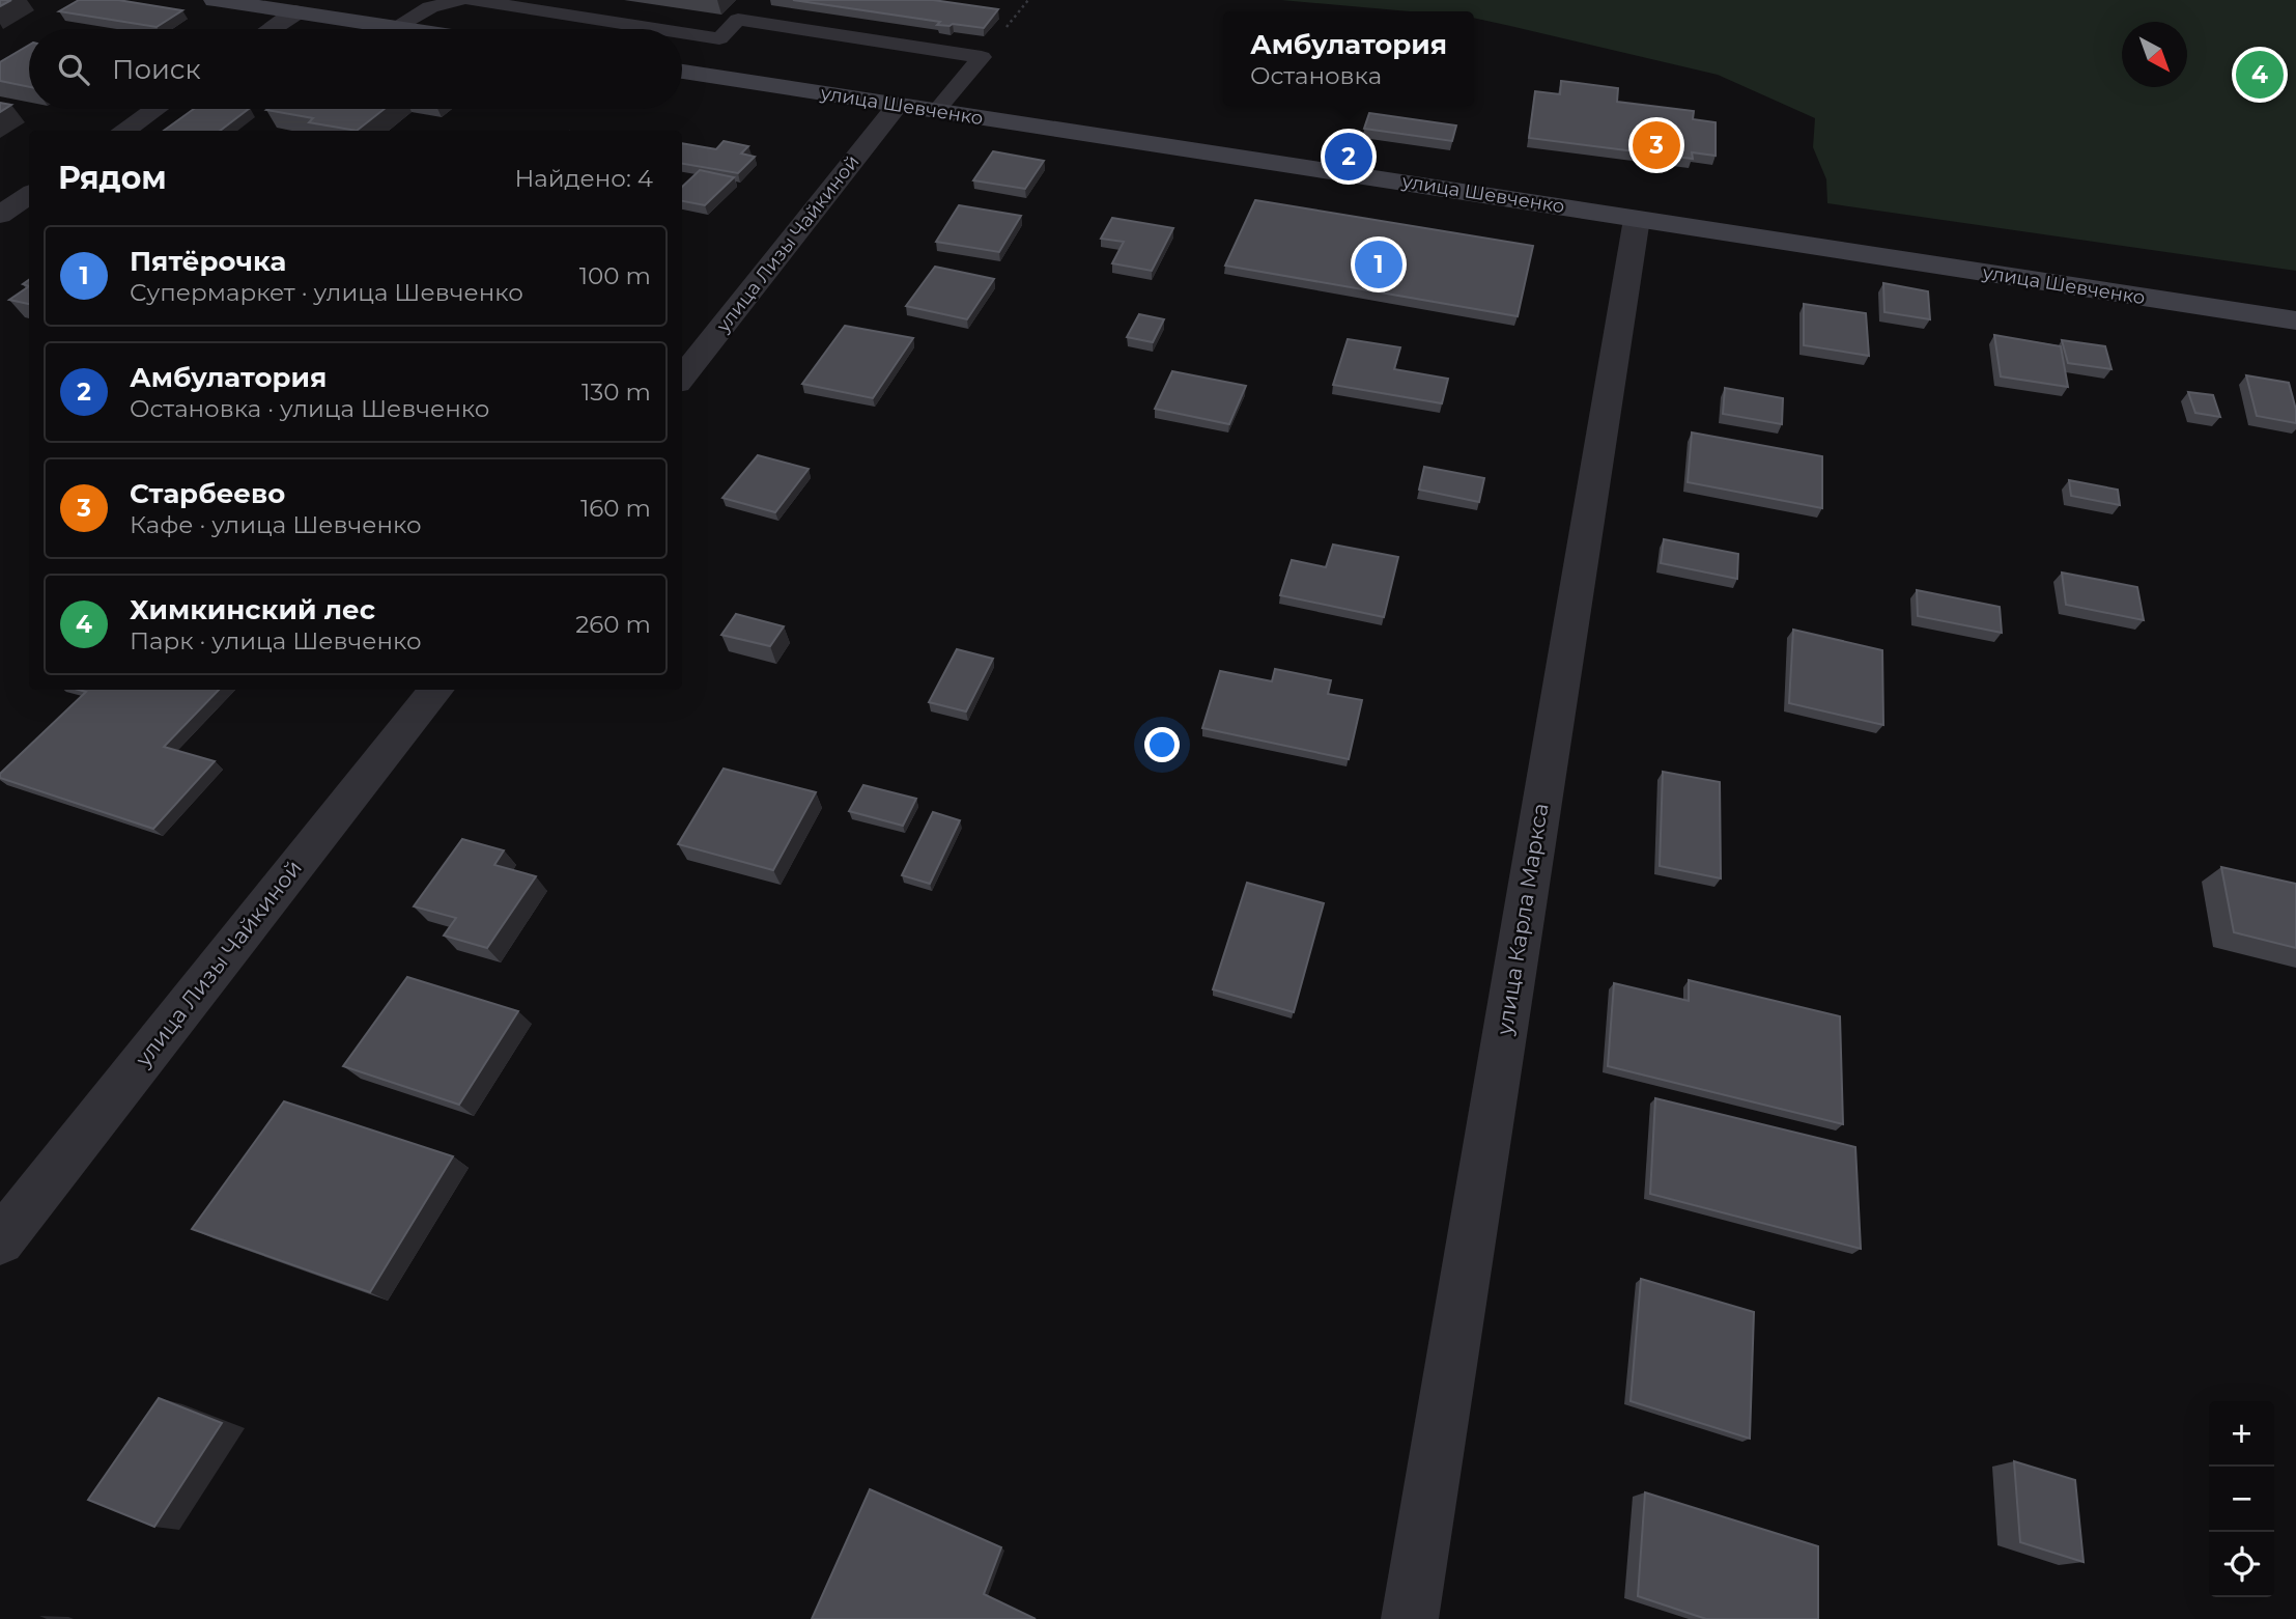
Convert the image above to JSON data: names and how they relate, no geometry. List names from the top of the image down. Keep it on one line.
{"streets":{"main road":["улица Шевченко"],"street":["улица Лизы Чайкиной","улица Карла Маркса"]},"crossings":[["улица Шевченко","улица Лизы Чайкиной"],["улица Шевченко","улица Карла Маркса"]],"north":"bottom right","page":{"popup":["Амбулатория","Остановка"],"search":"Поиск","pins":["4","3","2","1"],"heading":["Рядом","Найдено: 4"],"list":[{"mark":"1","name":"Пятёрочка","note":"Супермаркет · улица Шевченко","value":"100 m"},{"mark":"2","name":"Амбулатория","note":"Остановка · улица Шевченко","value":"130 m"},{"mark":"3","name":"Старбеево","note":"Кафе · улица Шевченко","value":"160 m"},{"mark":"4","name":"Химкинский лес","note":"Парк · улица Шевченко","value":"260 m"}],"map_buttons":["+","−"]}}
